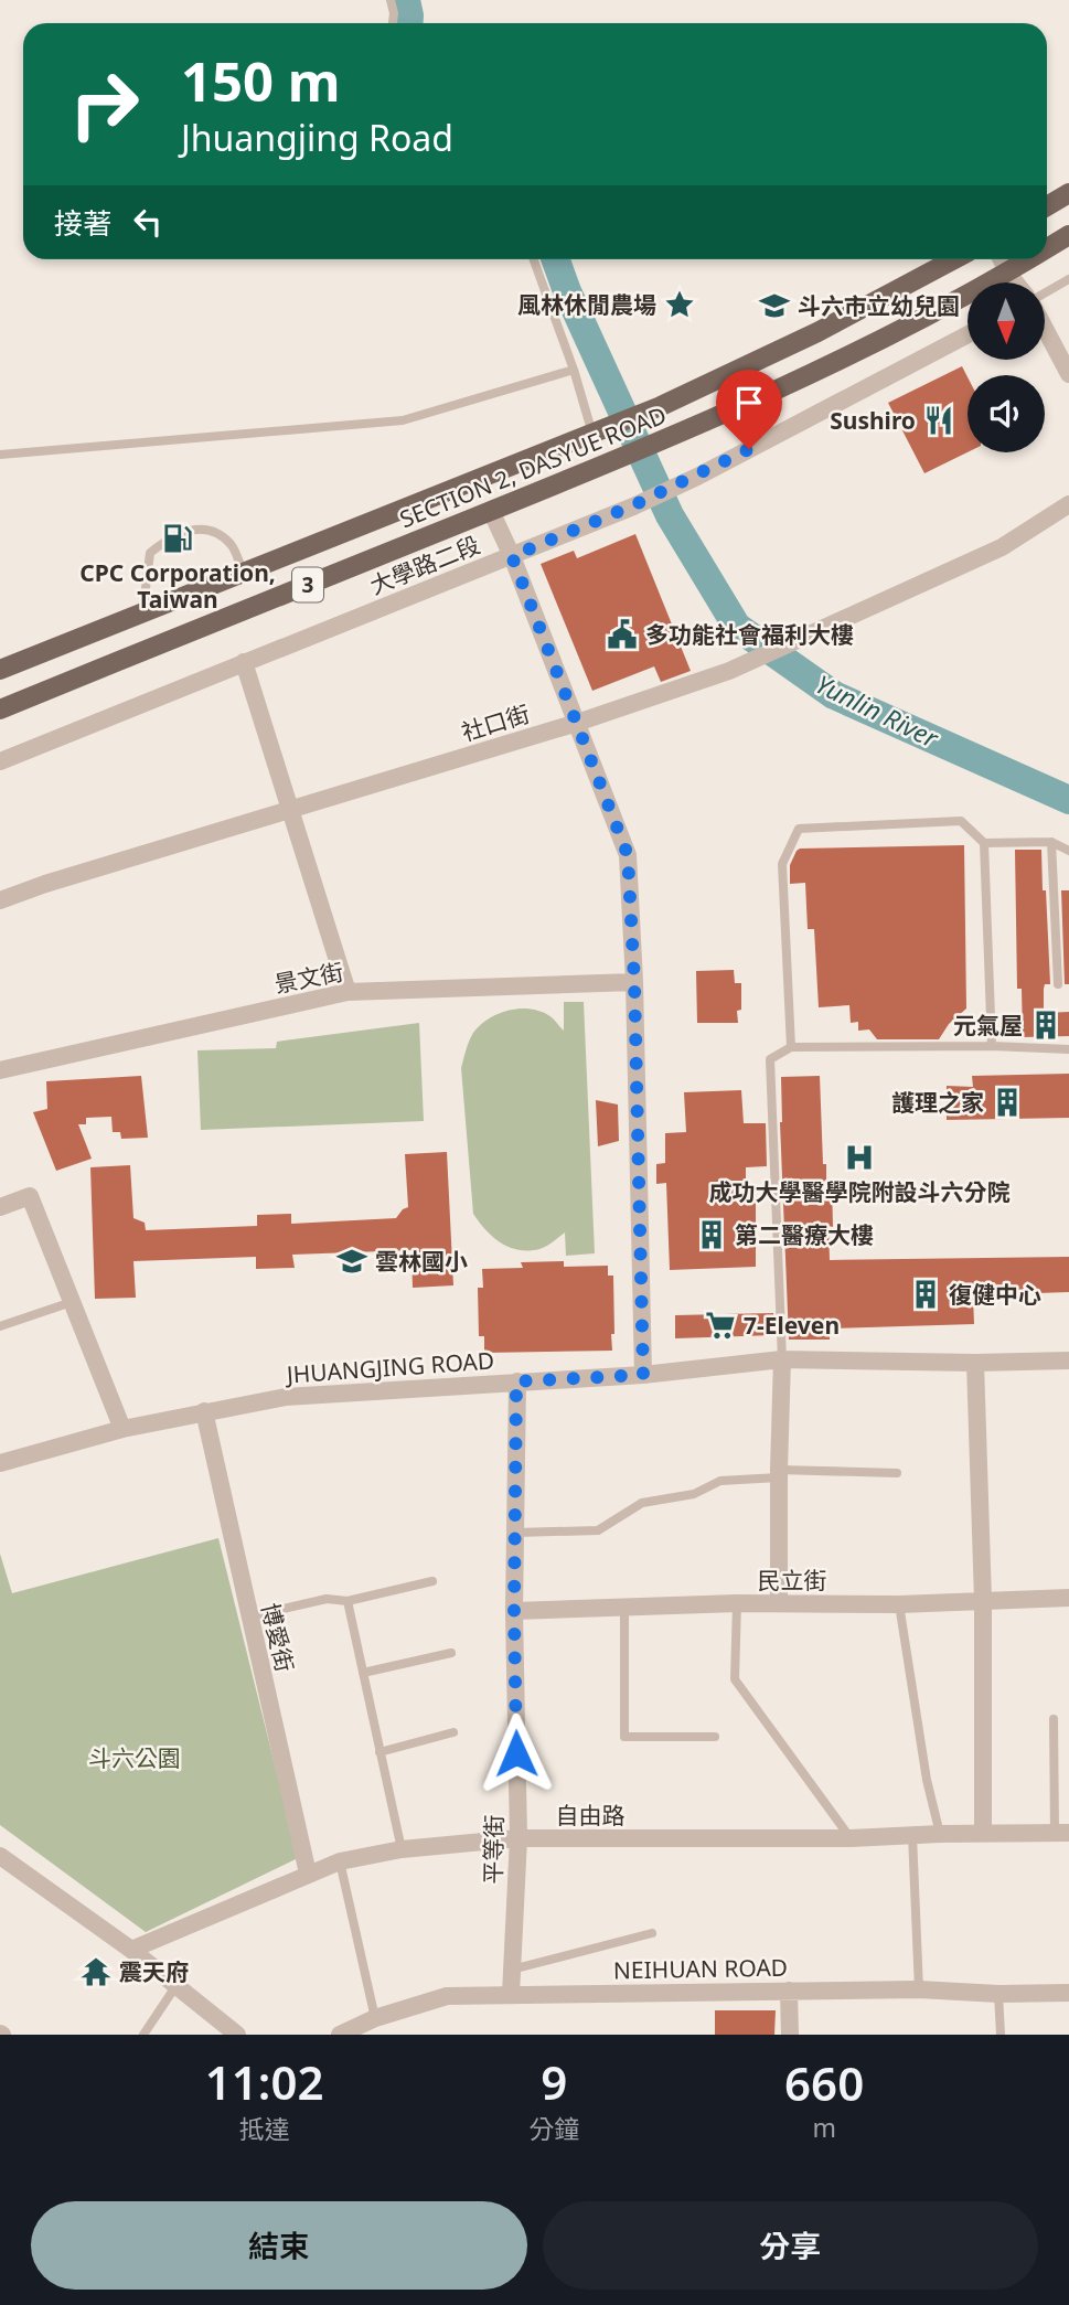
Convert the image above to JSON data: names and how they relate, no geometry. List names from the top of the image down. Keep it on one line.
{"streets":{"main road":["SECTION 2, DASYUE ROAD","3"],"street":["大學路二段","社口街","景文街","JHUANGJING ROAD","民立街","博愛街","自由路","平等街","NEIHUAN ROAD"]},"crossings":[["JHUANGJING ROAD","博愛街"],["JHUANGJING ROAD","平等街"],["民立街","平等街"],["博愛街","自由路"],["自由路","平等街"],["平等街","NEIHUAN ROAD"]],"water":["Yunlin River"],"parks":["斗六公園"],"places":{"place":["風林休閒農場"],"school or university":["斗六市立幼兒園","雲林國小"],"restaurant":["Sushiro"],"fuel station":["CPC Corporation, Taiwan"],"public building":["多功能社會福利大樓"],"building":["元氣屋","護理之家","第二醫療大樓","復健中心"],"hospital":["成功大學醫學院附設斗六分院"],"supermarket":["7-Eleven"],"temple":["震天府"]},"north":"bottom","page":{"turn":["150 m","Jhuangjing Road"],"then":"接著","eta":["11:02","抵達","9","分鐘","660","m"],"buttons":["結束","分享"]}}
